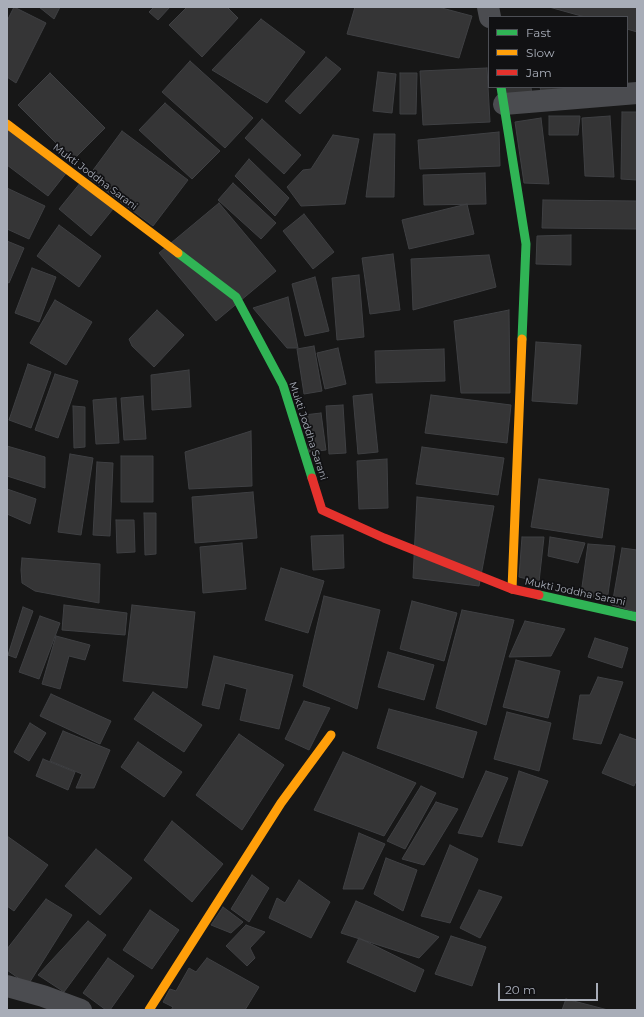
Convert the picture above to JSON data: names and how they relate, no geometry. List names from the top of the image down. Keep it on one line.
{"streets":{"street":["Mukti Joddha Sarani"]},"legend":["Fast","Slow","Jam"],"scale_bar":"20 m"}
